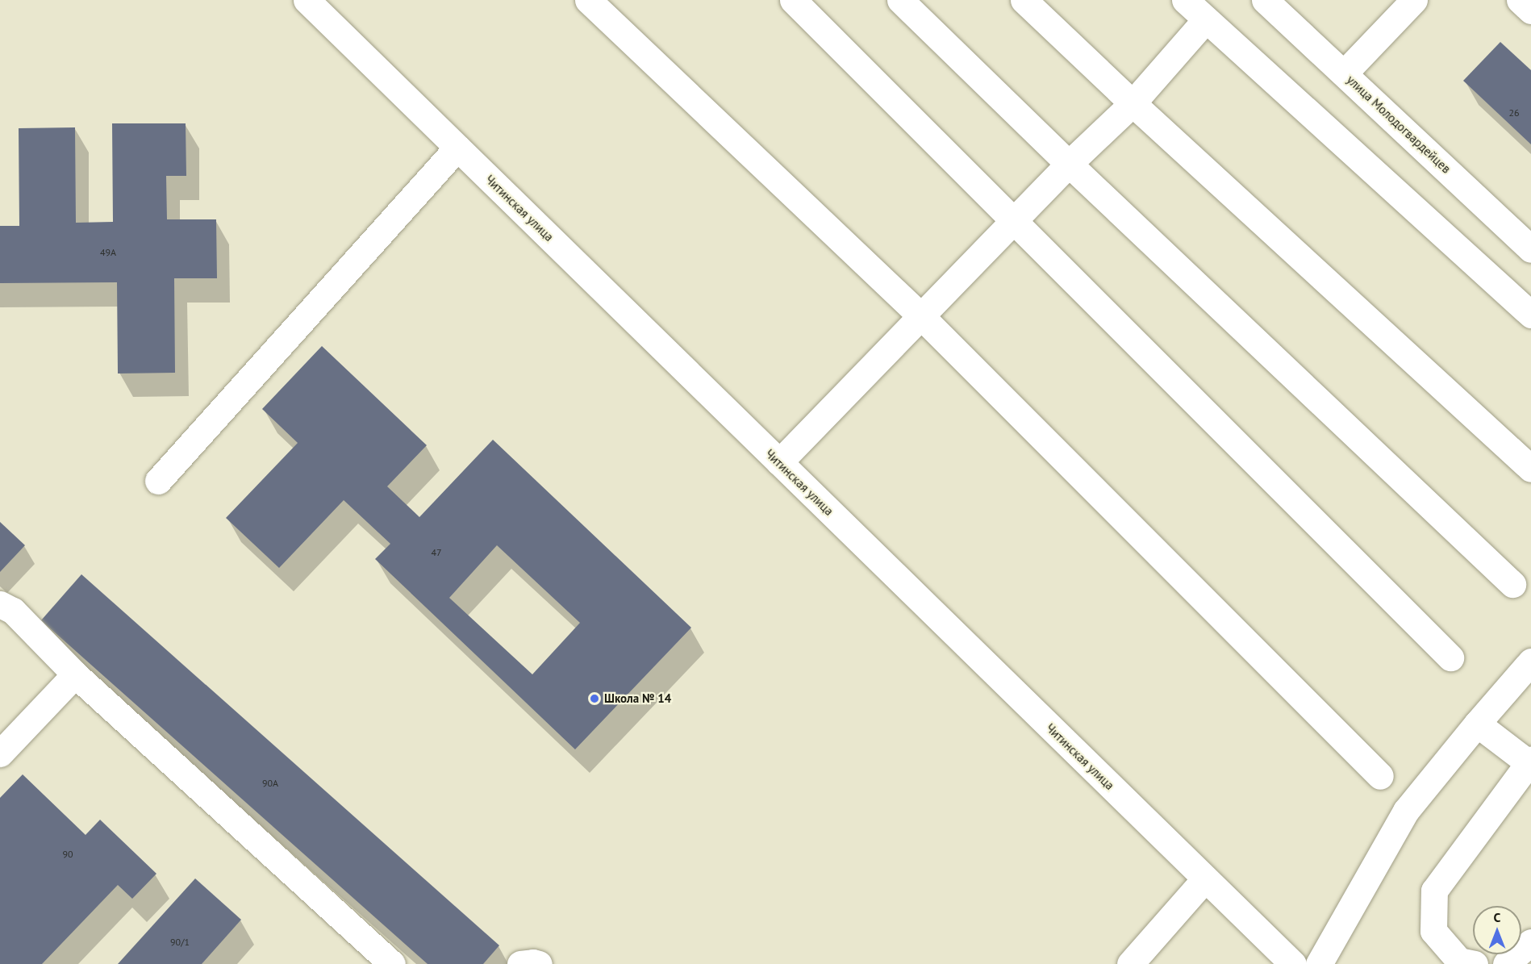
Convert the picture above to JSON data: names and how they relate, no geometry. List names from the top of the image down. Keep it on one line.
{"streets":{"street":["улица Молодогвардейцев","Читинская улица"]},"places":["Школа № 14"],"house_numbers":["26","49А","47","90А","90","90/1"],"north":"top"}
